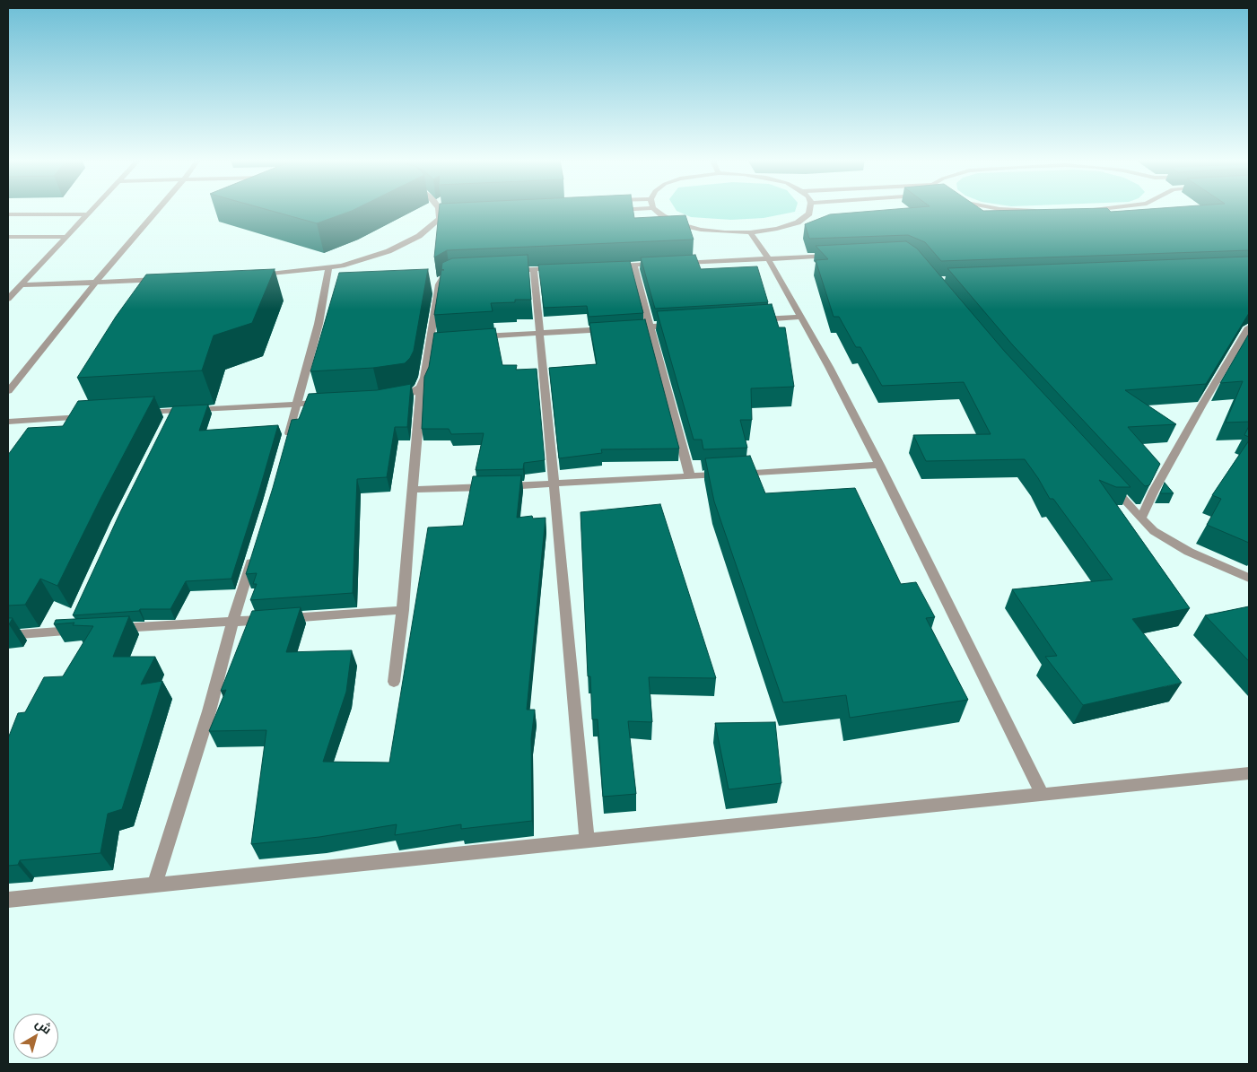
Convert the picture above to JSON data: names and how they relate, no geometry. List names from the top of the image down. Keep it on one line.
{"north":"top right"}
